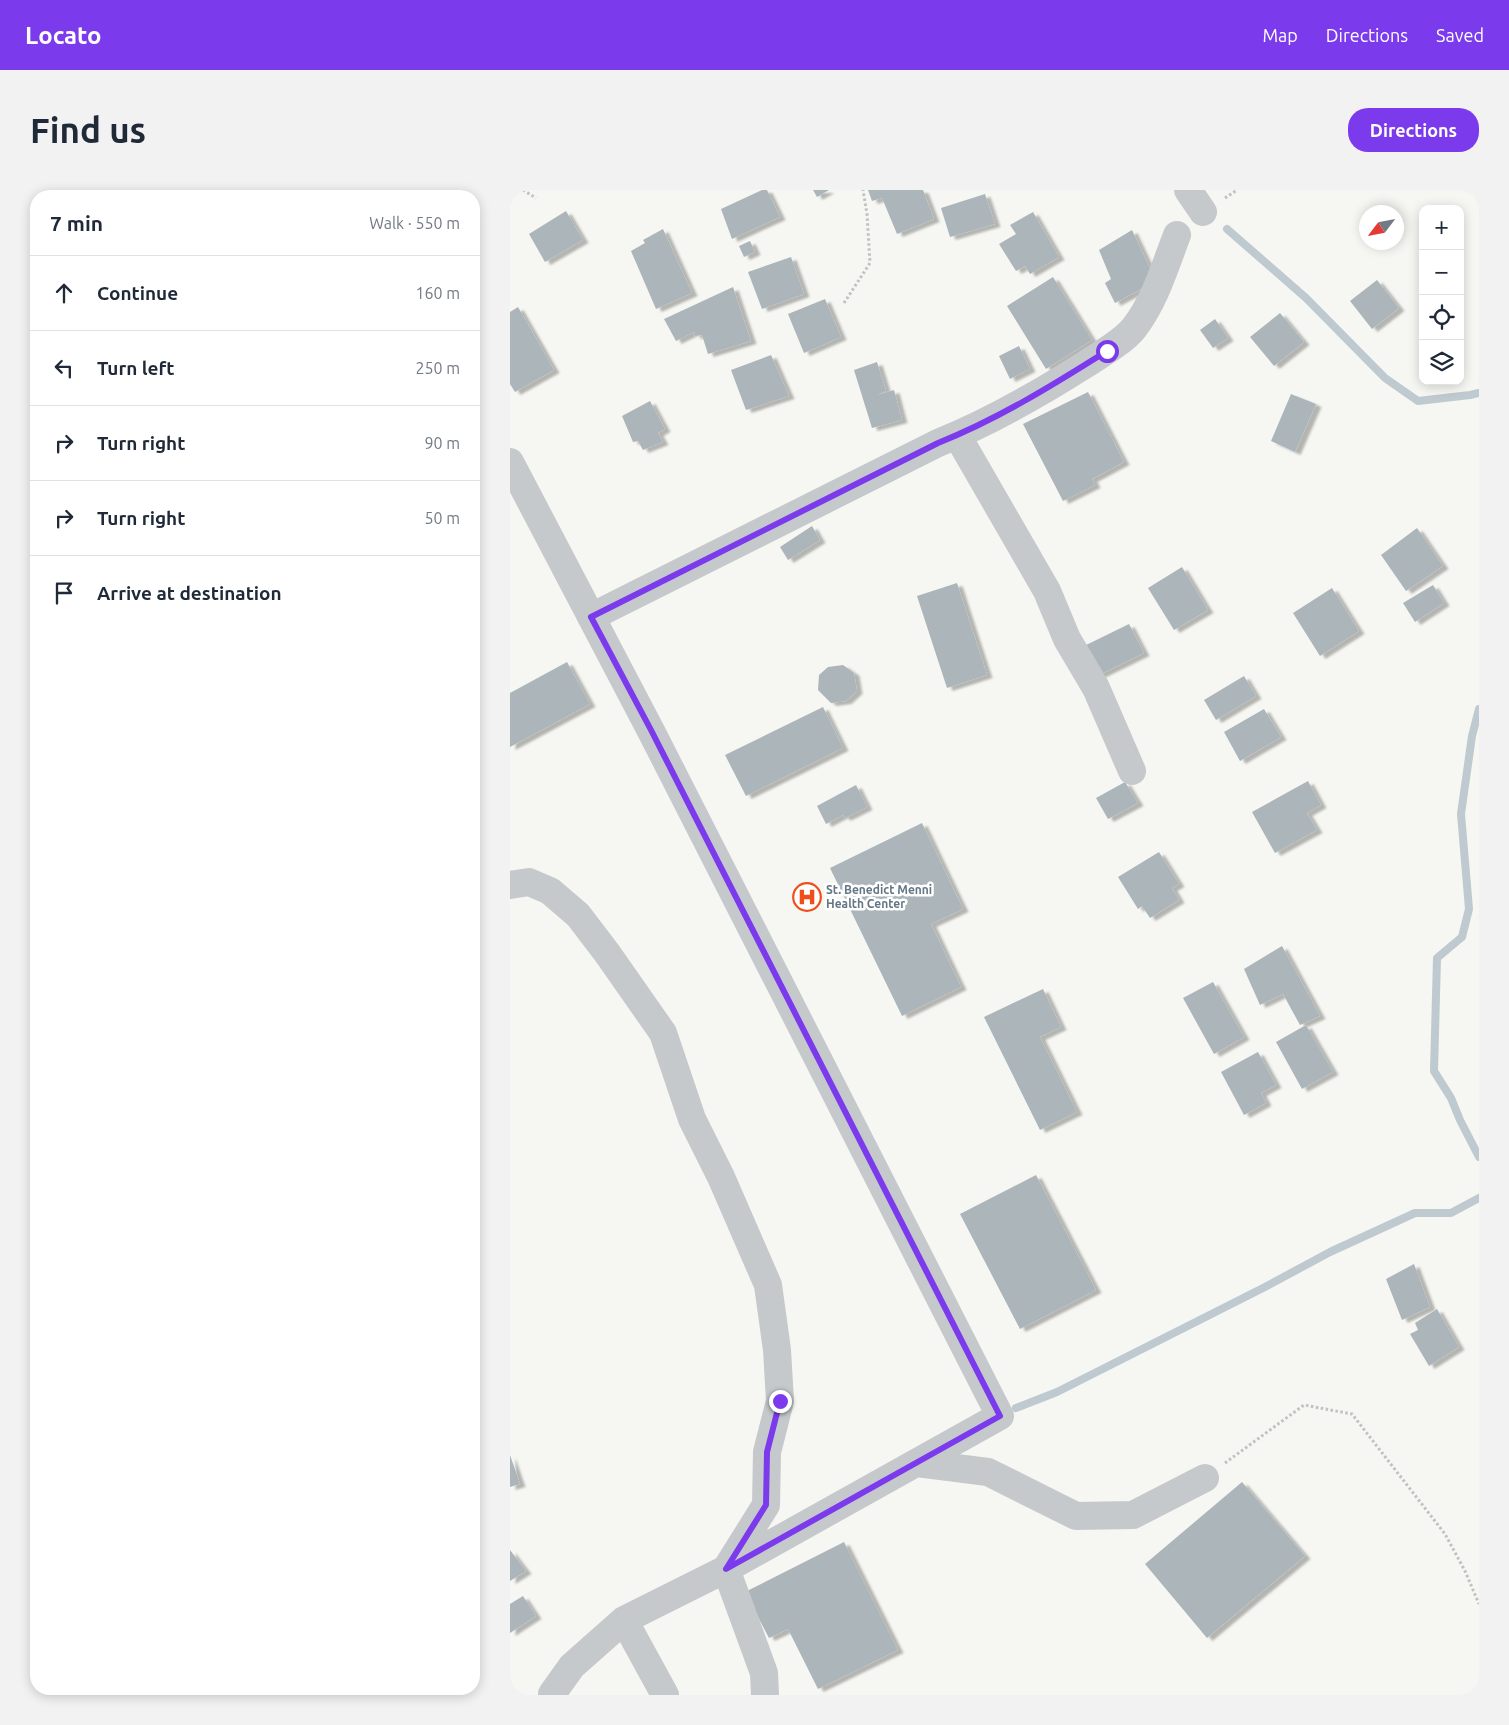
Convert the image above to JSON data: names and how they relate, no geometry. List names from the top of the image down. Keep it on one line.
{"places":{"hospital":["St. Benedict Menni Health Center"]},"north":"bottom left","page":{"header":"Locato","nav":["Map","Directions","Saved"],"buttons":"Directions","title":"Find us","heading":["7 min","Walk · 550 m"],"map_buttons":["+","−"],"list":[["Continue","160 m"],["Turn left","250 m"],["Turn right","90 m"],["Turn right","50 m"],"Arrive at destination"]}}
